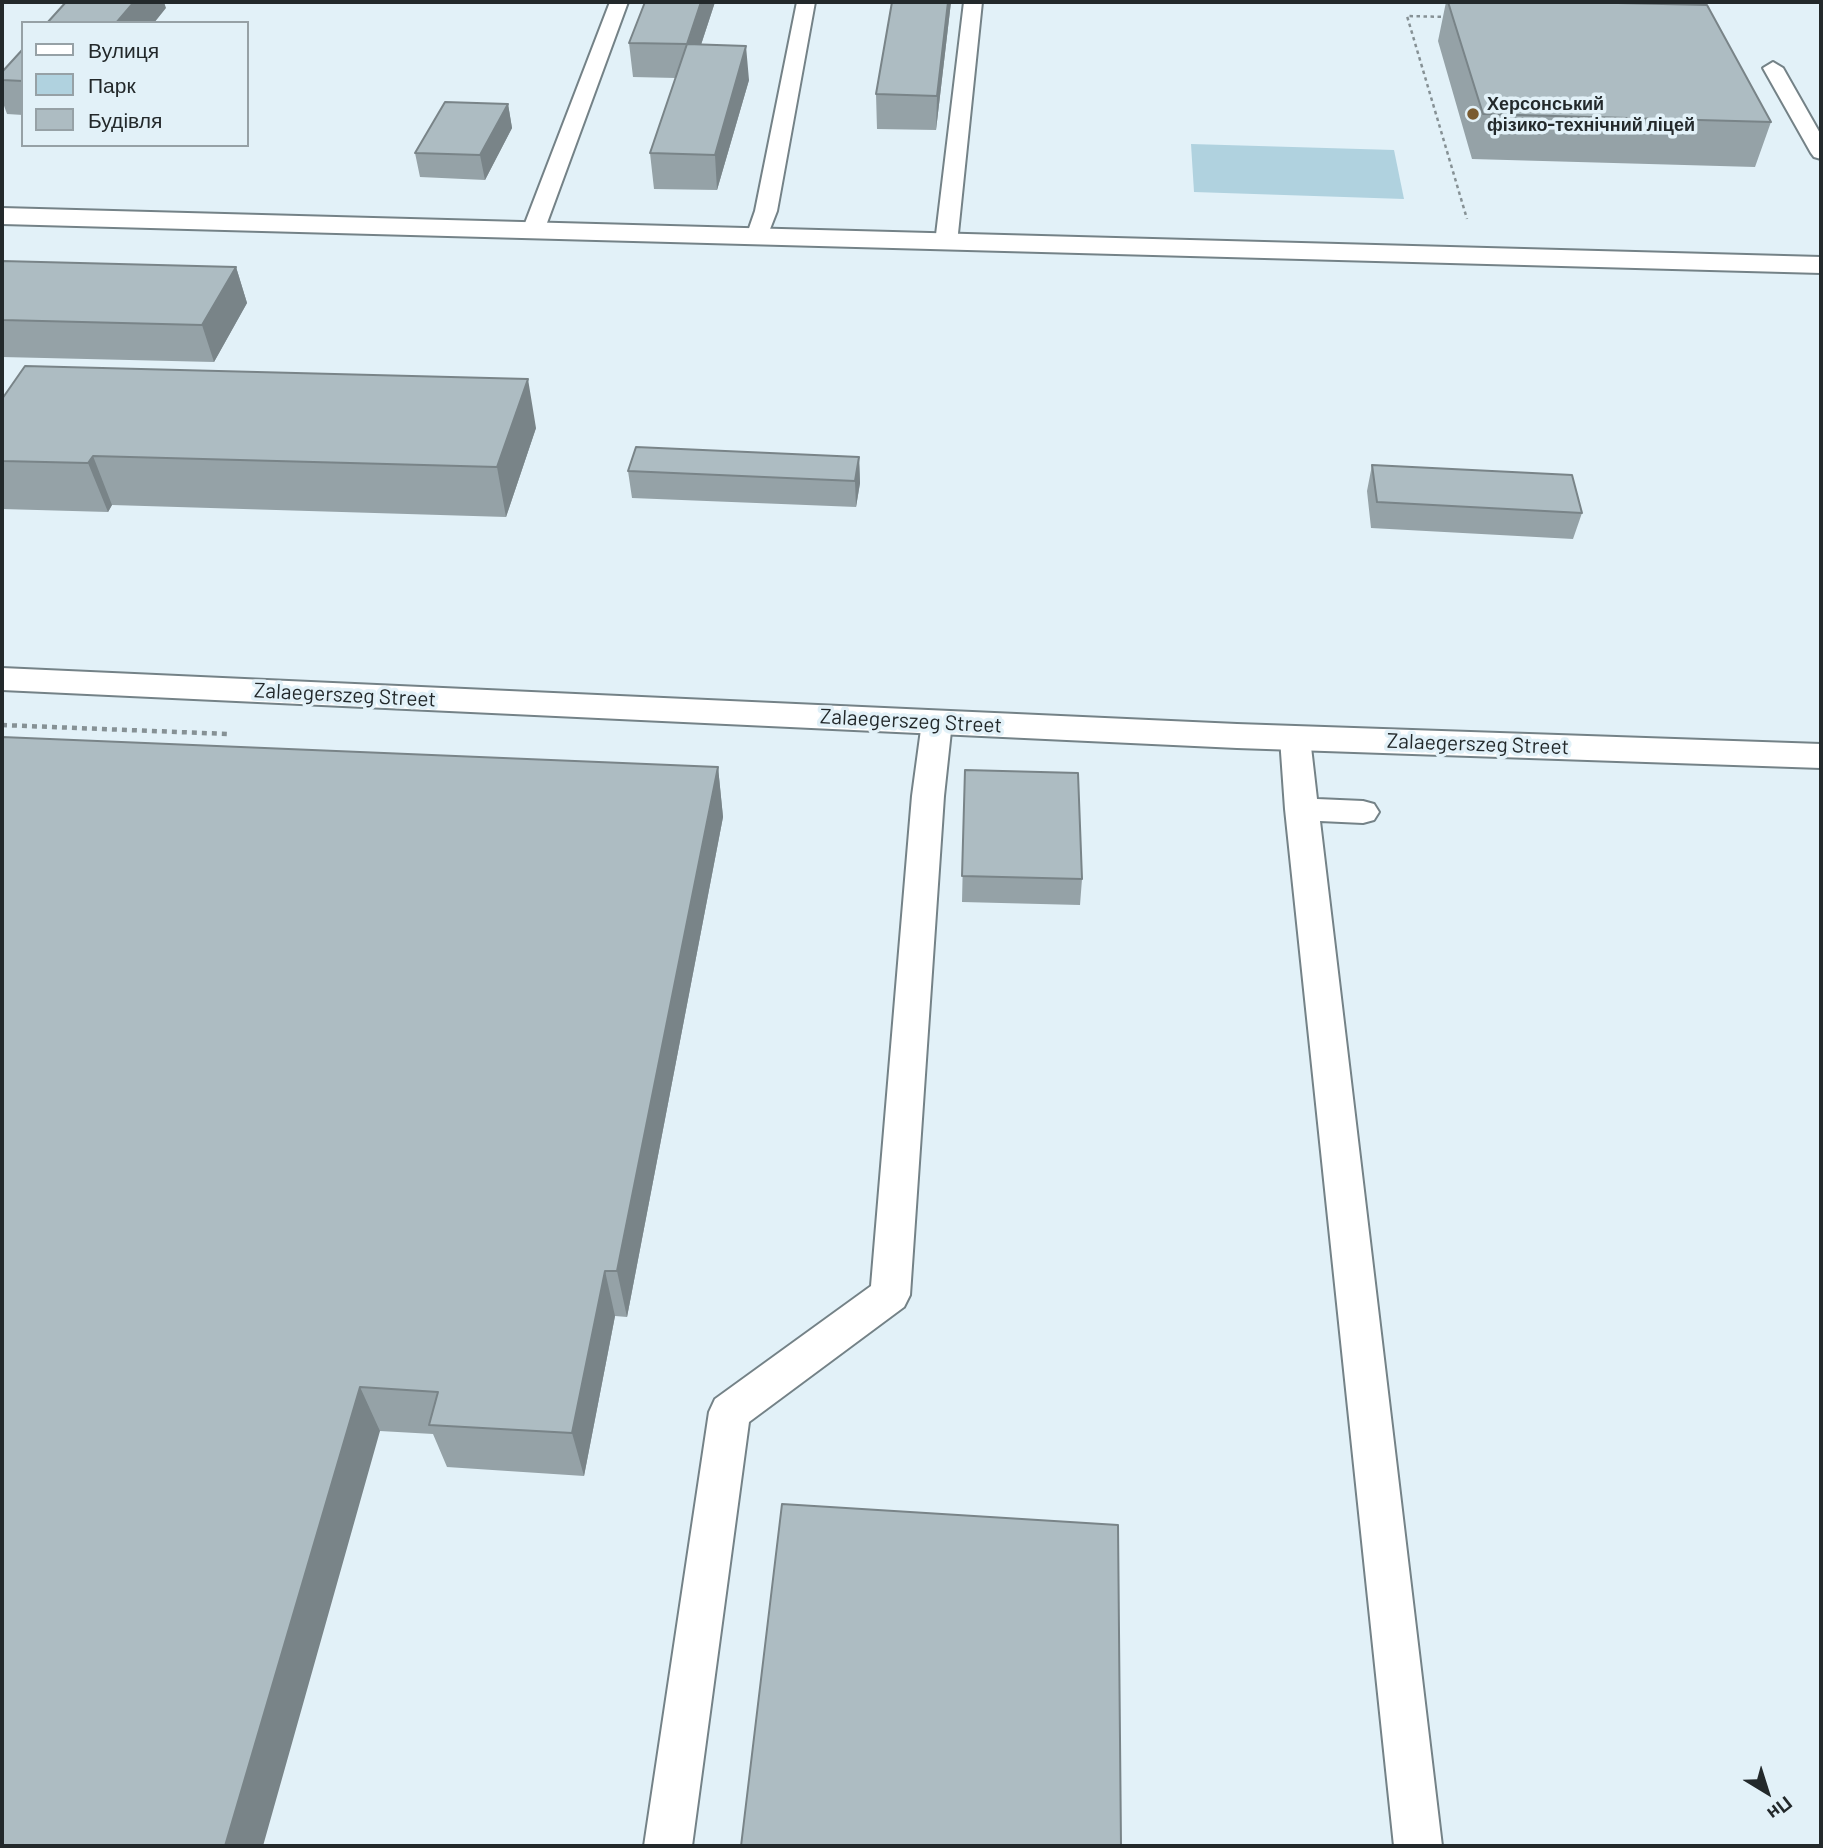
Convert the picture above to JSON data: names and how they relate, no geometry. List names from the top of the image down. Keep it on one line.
{"streets":{"main road":["Zalaegerszeg Street"]},"places":["Херсонський фізико-технічний ліцей"],"legend":["Вулиця","Парк","Будівля"],"north":"bottom right"}
